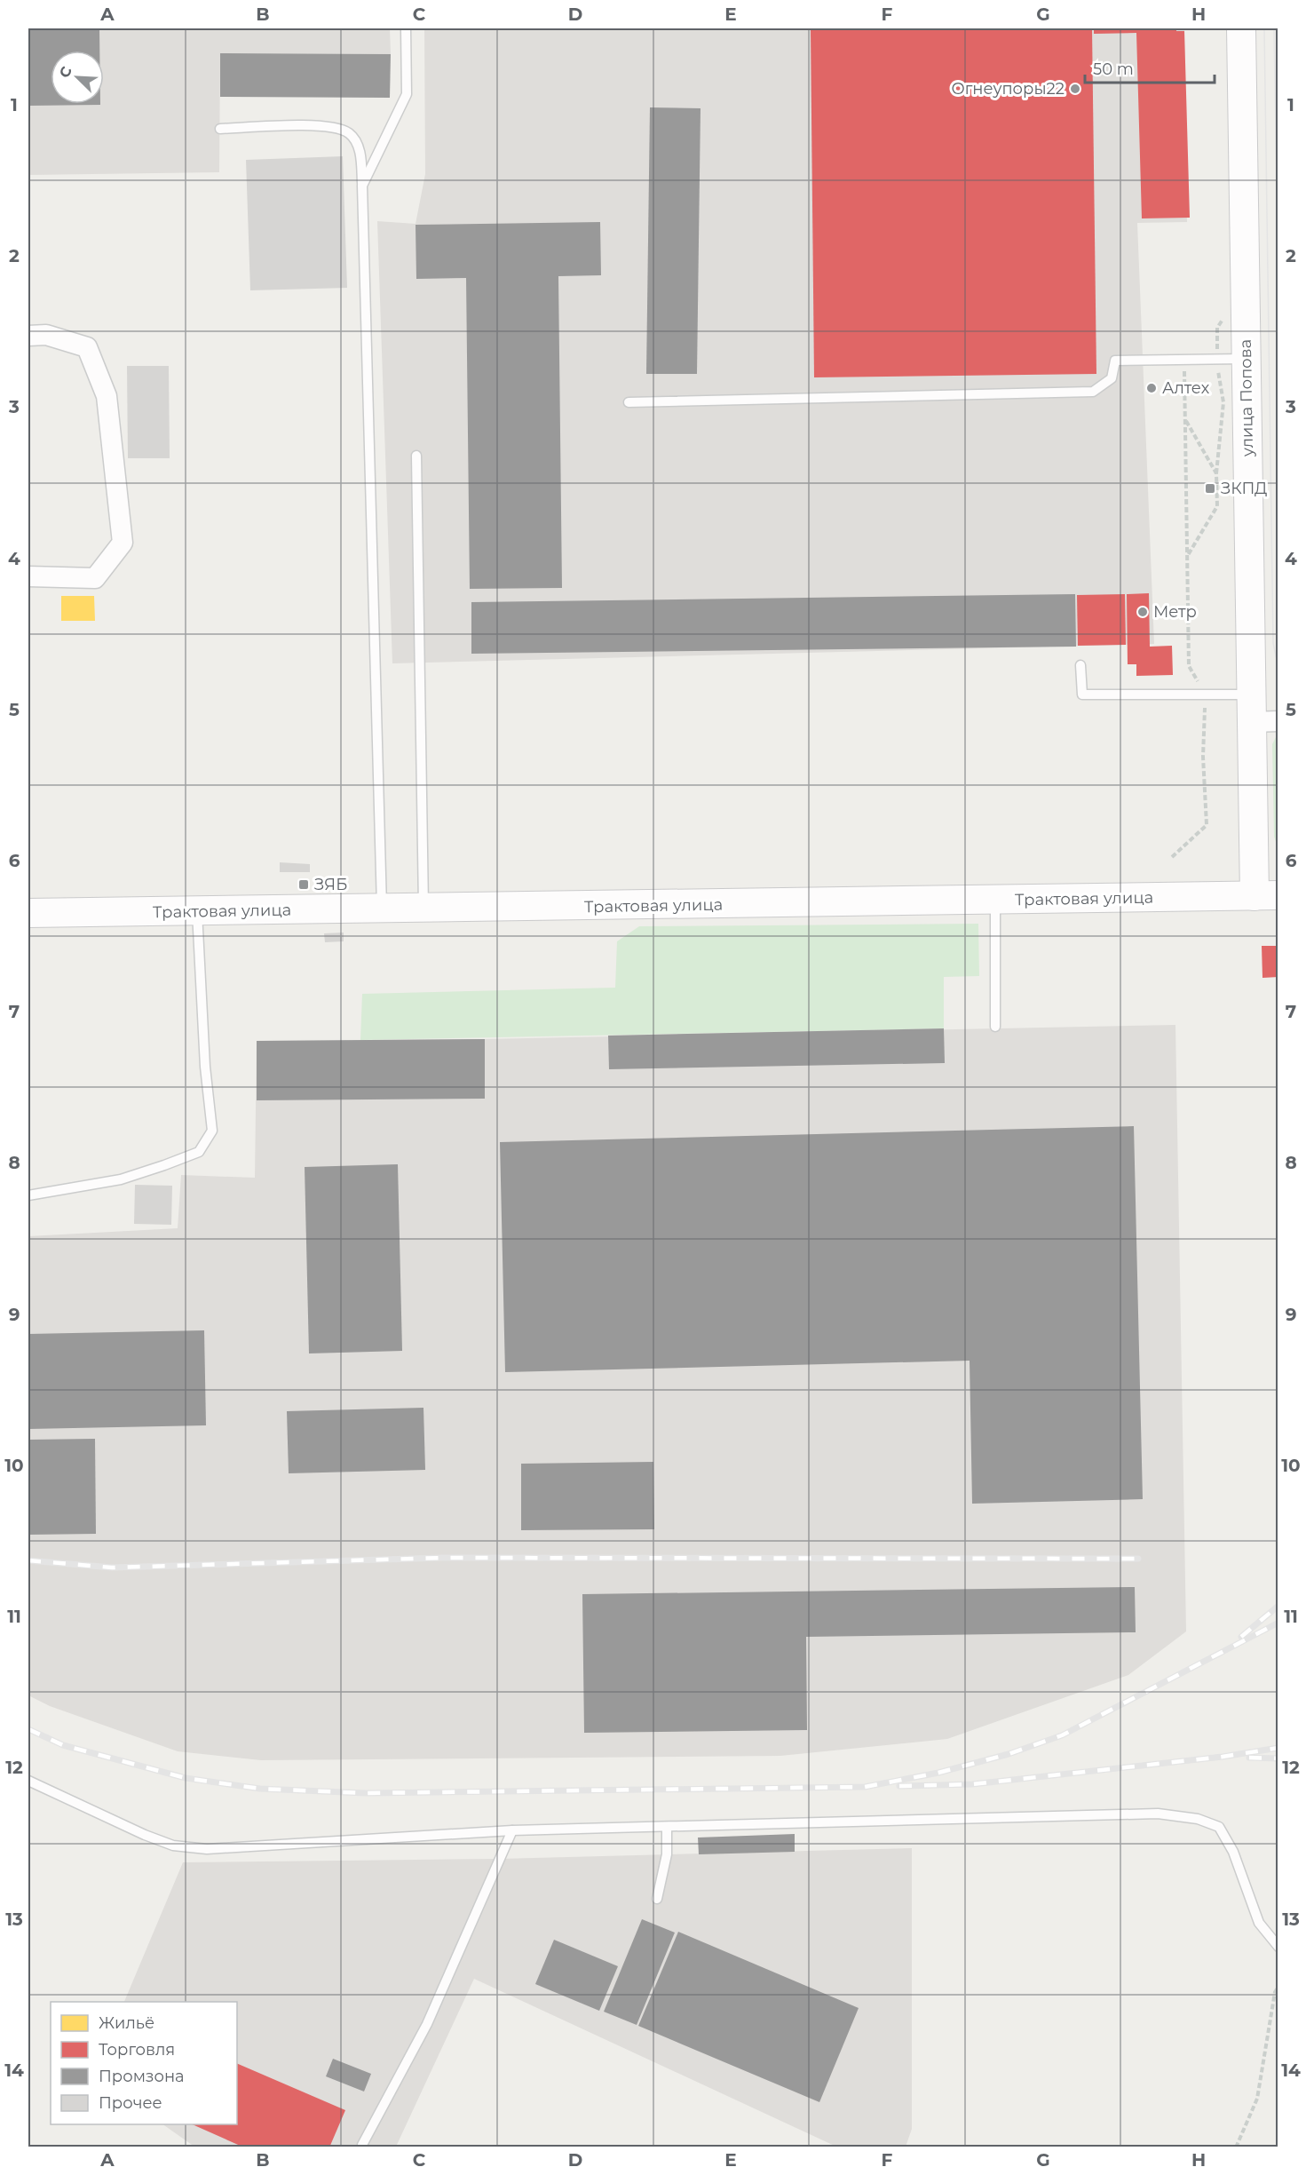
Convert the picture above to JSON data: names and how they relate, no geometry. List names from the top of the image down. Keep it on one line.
{"streets":{"main road":["улица Попова","Трактовая улица"]},"crossings":[["улица Попова","Трактовая улица"]],"places":{"other":["Огнеупоры22","Алтех","Метр"],"transit":["ЗКПД","ЗЯБ"]},"legend":["Жильё","Торговля","Промзона","Прочее"],"scale_bar":"50 m","north":"top left","grid":{"columns":["A","B","C","D","E","F","G","H"],"rows":["1","2","3","4","5","6","7","8","9","10","11","12","13","14"]}}
